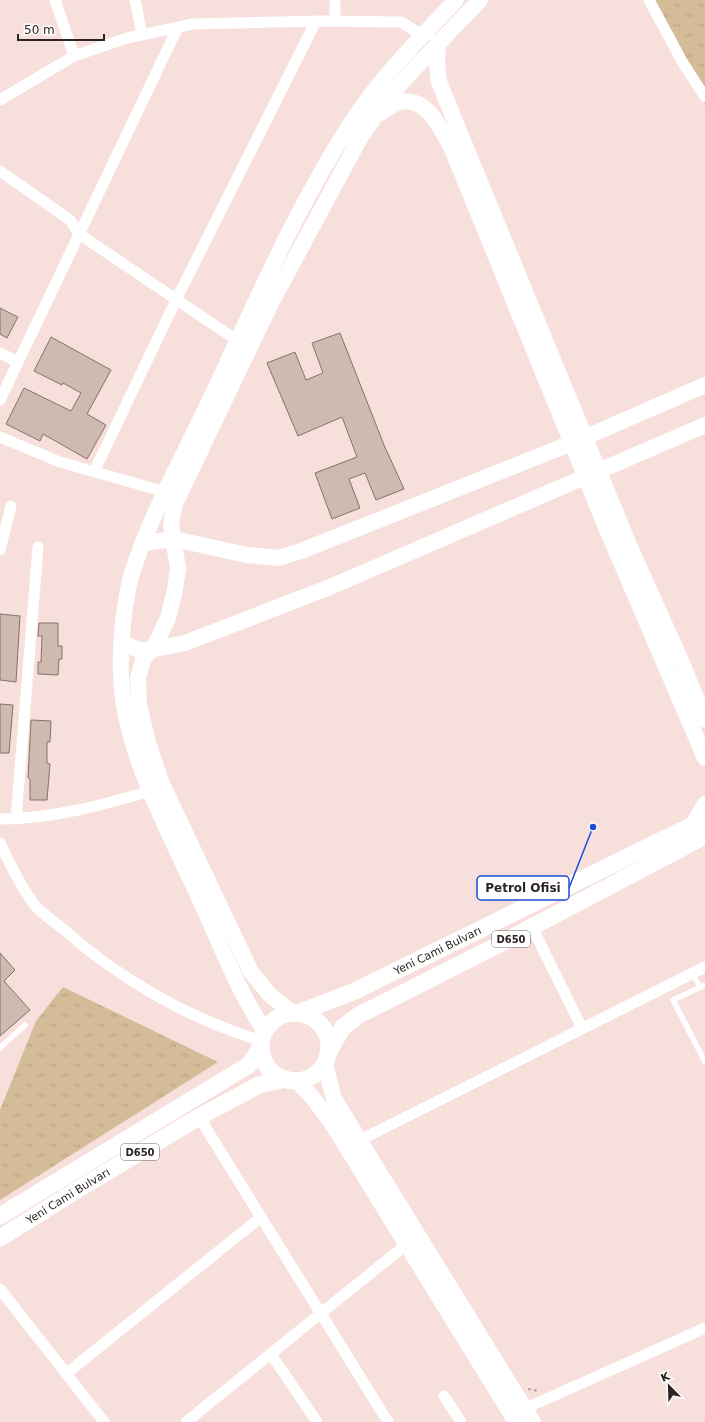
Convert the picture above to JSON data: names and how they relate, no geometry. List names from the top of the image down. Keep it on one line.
{"streets":{"main road":["D650","Yeni Cami Bulvarı"]},"places":["Petrol Ofisi"],"scale_bar":"50 m","north":"top left"}
